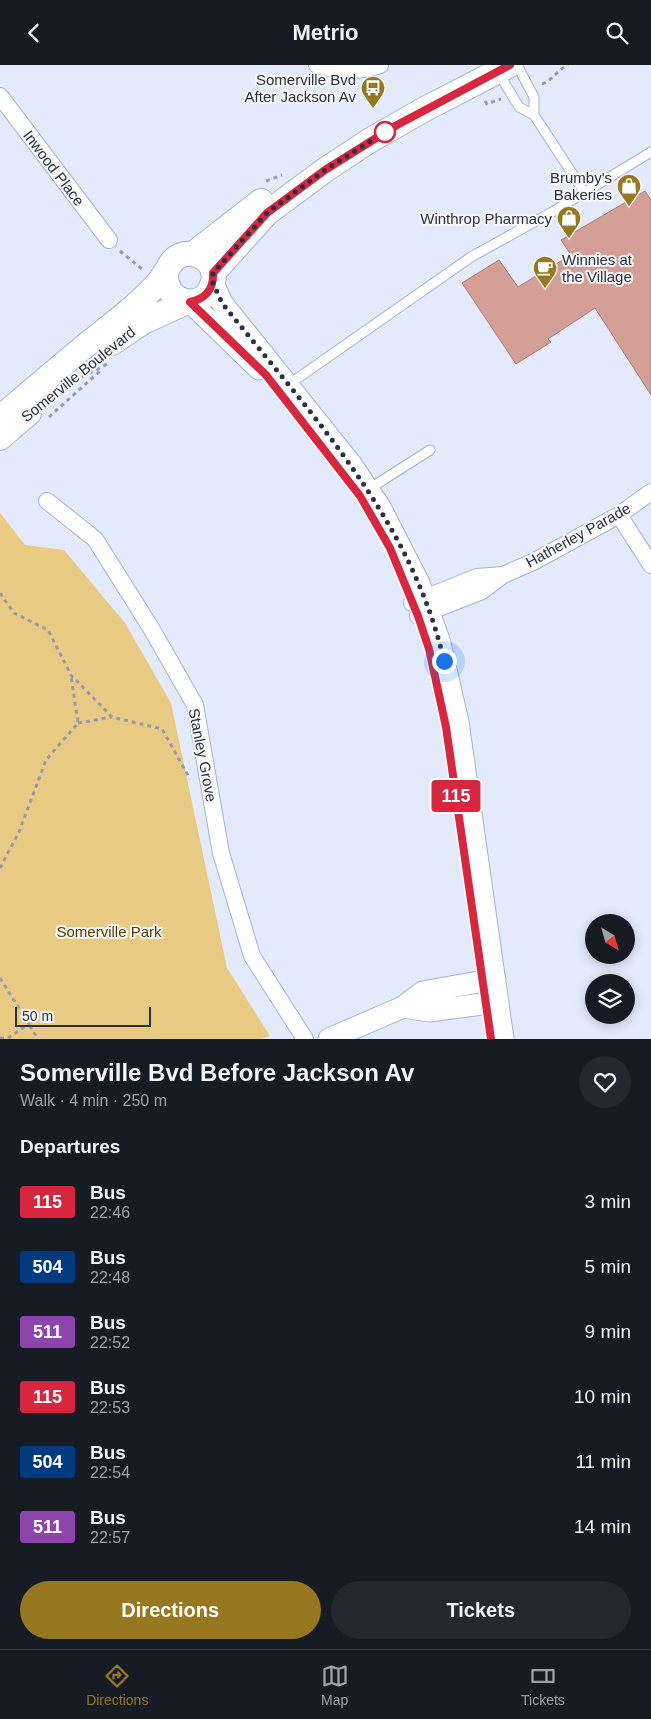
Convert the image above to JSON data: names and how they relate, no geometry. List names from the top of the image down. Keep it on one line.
{"streets":{"main road":["Somerville Boulevard"],"street":["Inwood Place","Hatherley Parade","Stanley Grove"]},"parks":["Somerville Park"],"places":{"bus stop":["Somerville Bvd After Jackson Av"],"shop":["Brumby's Bakeries","Winthrop Pharmacy"],"cafe":["Winnies at the Village"]},"lines":["bus line 115"],"scale_bar":"50 m","north":"bottom right","page":{"header":"Metrio","on_map":"115","scale":"50 m","heading":[["Somerville Bvd Before Jackson Av","Walk · 4 min · 250 m"],"Departures"],"list":[{"mark":"115","name":"Bus","note":"22:46","value":"3 min"},{"mark":"504","name":"Bus","note":"22:48","value":"5 min"},{"mark":"511","name":"Bus","note":"22:52","value":"9 min"},{"mark":"115","name":"Bus","note":"22:53","value":"10 min"},{"mark":"504","name":"Bus","note":"22:54","value":"11 min"},{"mark":"511","name":"Bus","note":"22:57","value":"14 min"}],"buttons":["Directions","Tickets"],"tabs":["Directions","Map","Tickets"]}}
